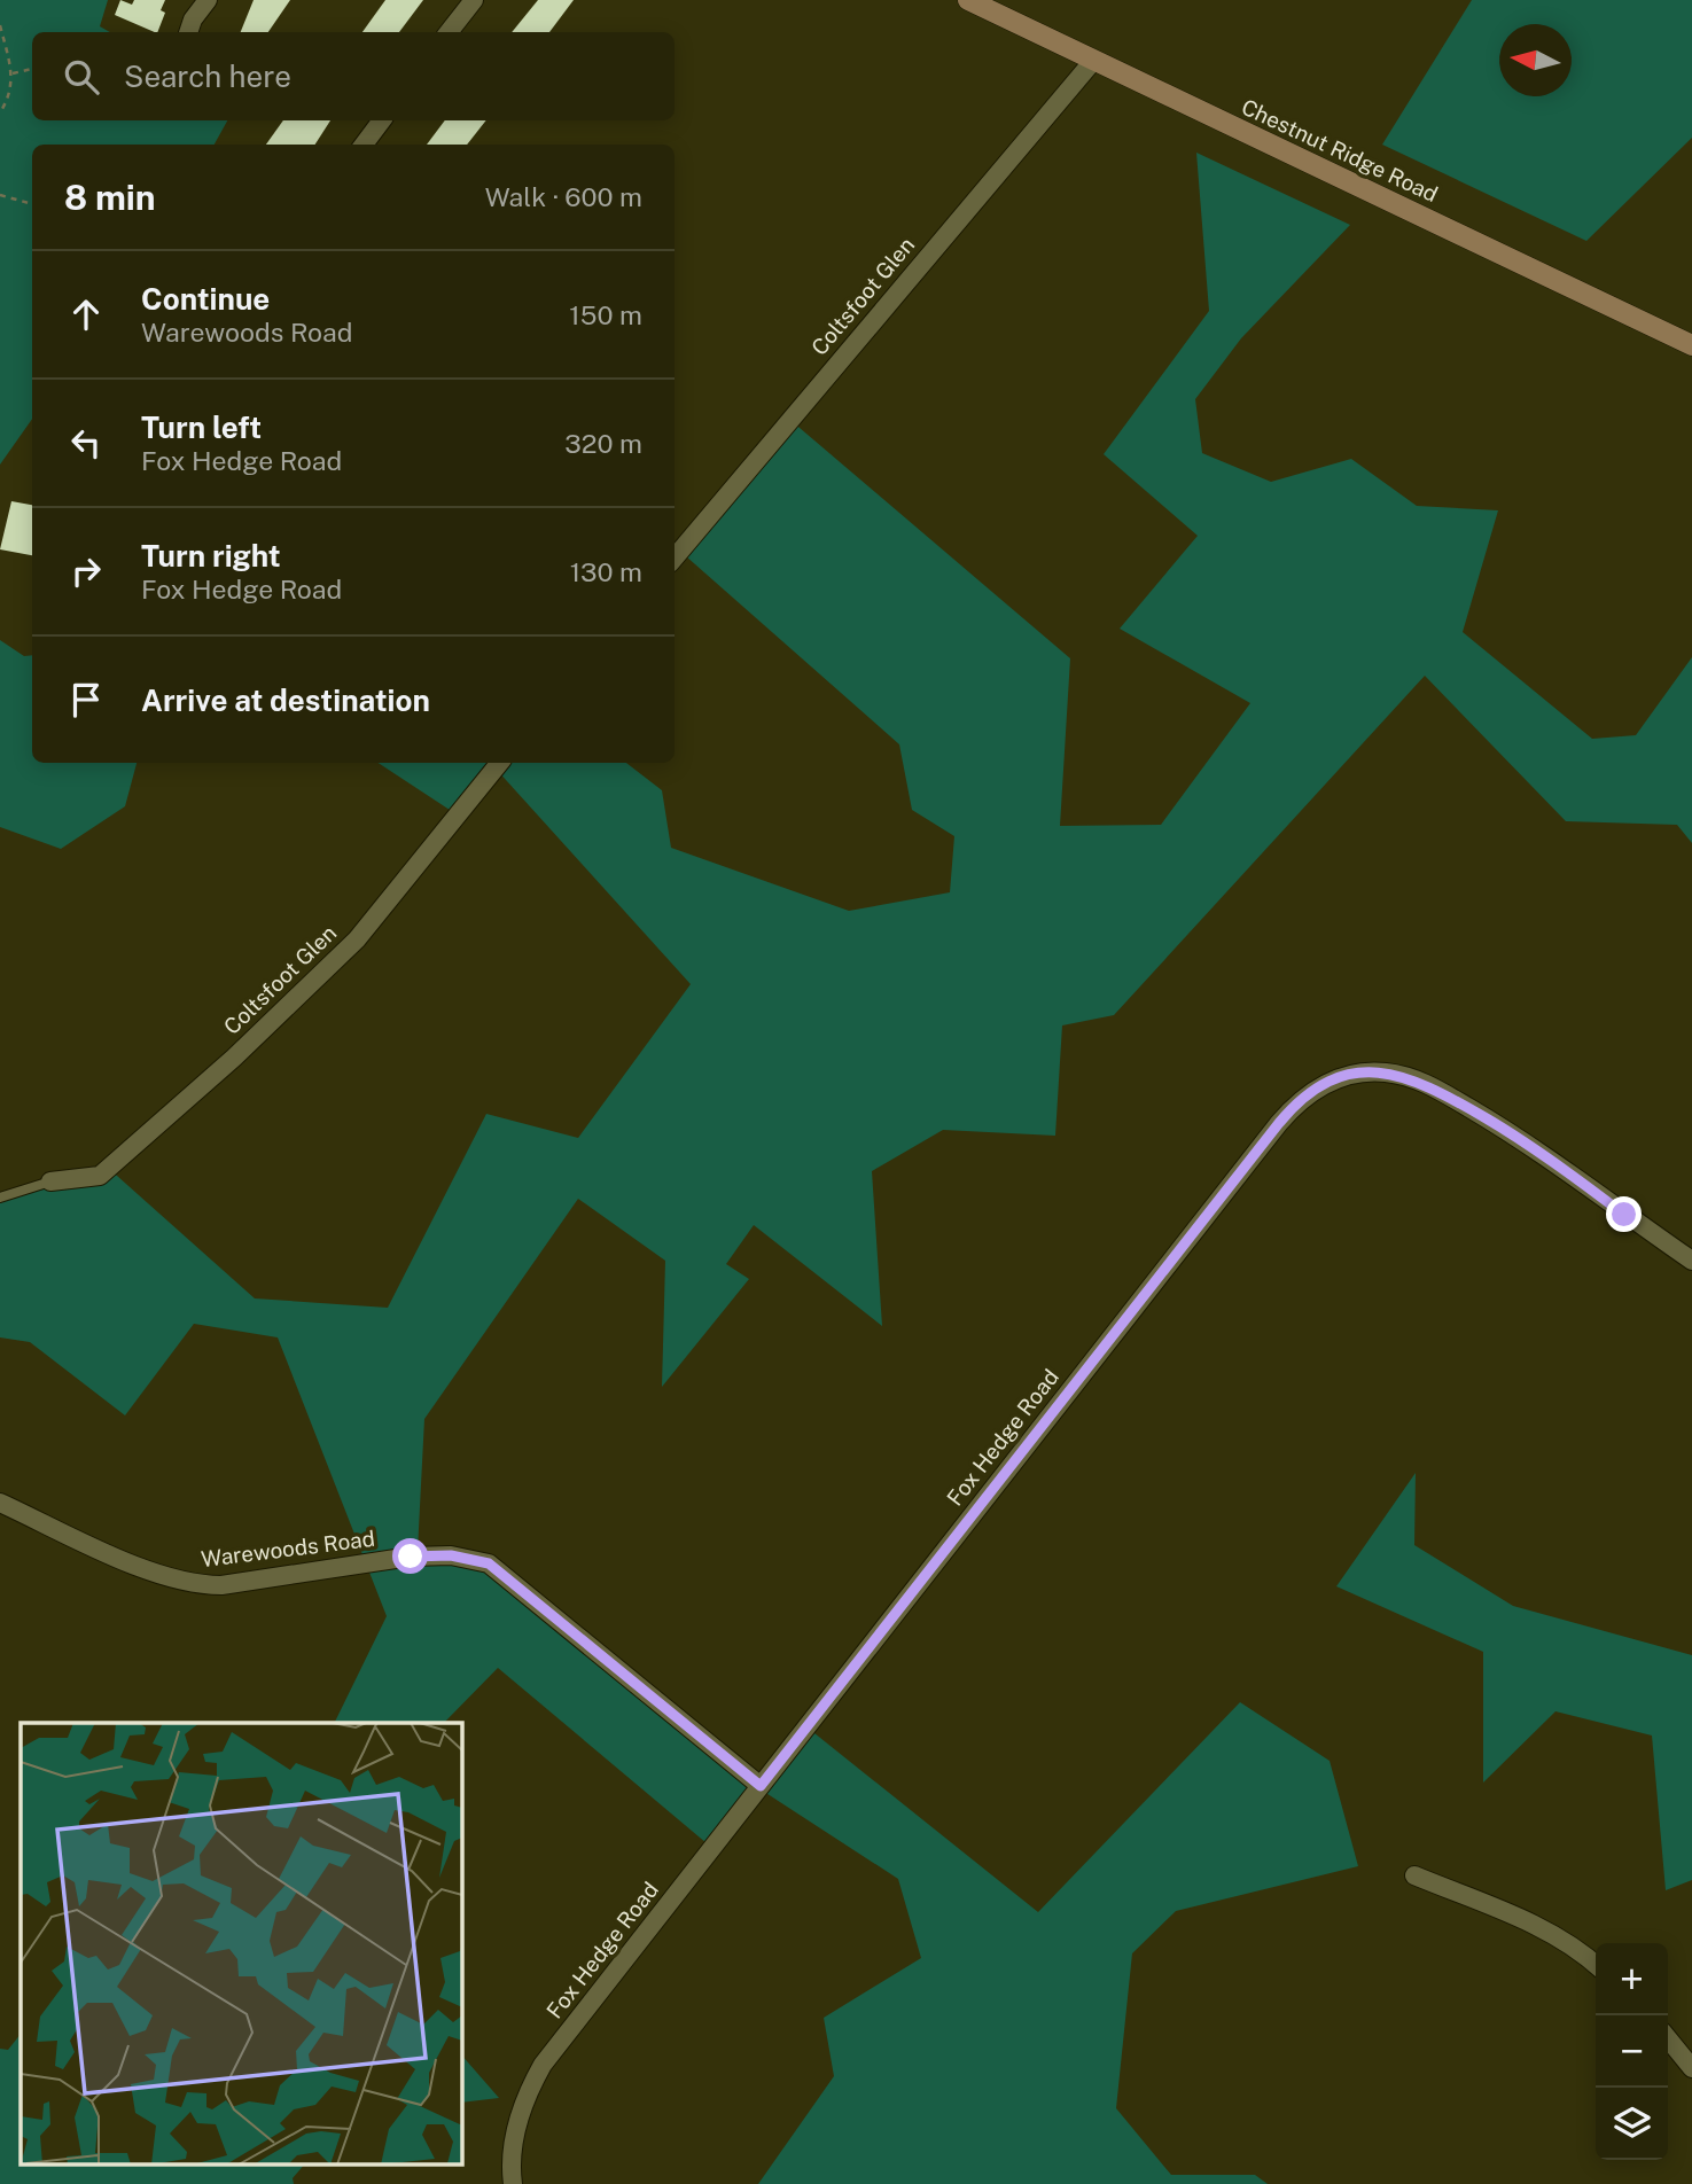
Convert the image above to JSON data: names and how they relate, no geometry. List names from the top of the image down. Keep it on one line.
{"streets":{"main road":["Chestnut Ridge Road"],"street":["Coltsfoot Glen","Fox Hedge Road","Warewoods Road"]},"crossings":[["Chestnut Ridge Road","Coltsfoot Glen"],["Fox Hedge Road","Warewoods Road"]],"north":"left","page":{"search":"Search here","heading":["8 min","Walk · 600 m"],"list":[["Continue","Warewoods Road","150 m"],["Turn left","Fox Hedge Road","320 m"],["Turn right","Fox Hedge Road","130 m"],"Arrive at destination"],"map_buttons":["+","−"]}}
